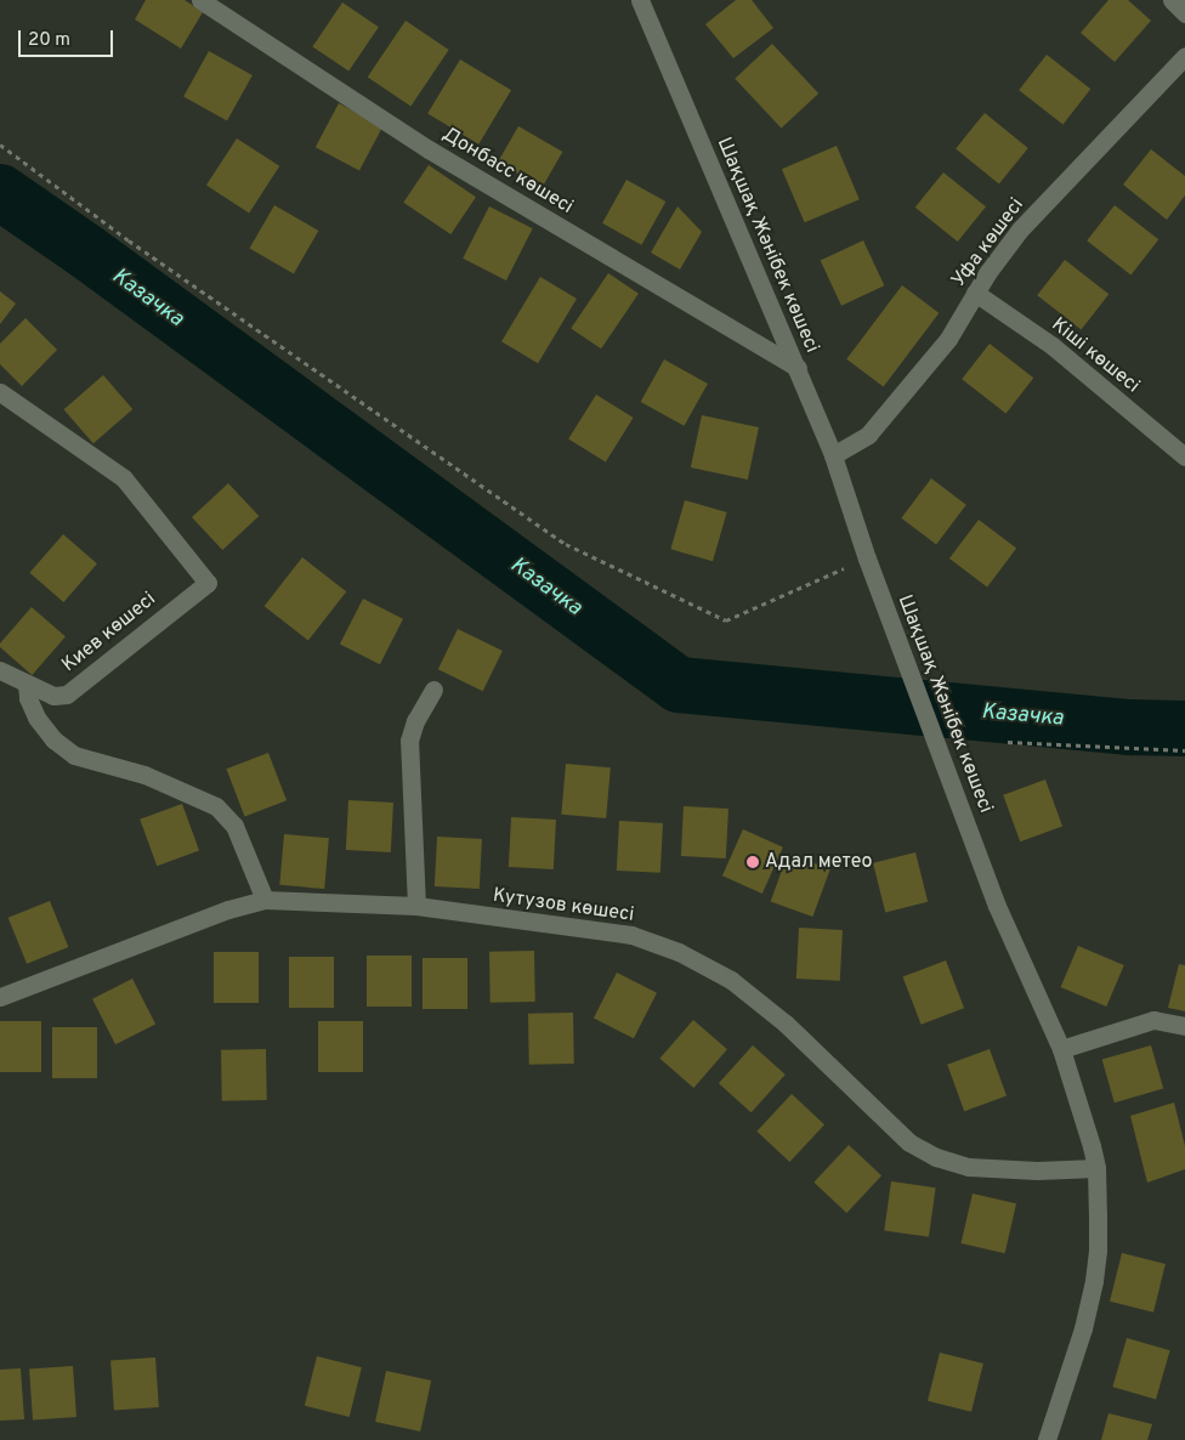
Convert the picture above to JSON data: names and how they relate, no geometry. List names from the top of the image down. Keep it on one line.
{"streets":{"street":["Донбасс көшесі","Уфа көшесі","Шақшақ Жәнібек көшесі","Кіші көшесі","Киев көшесі","Кутузов көшесі"]},"crossings":[["Донбасс көшесі","Шақшақ Жәнібек көшесі"],["Уфа көшесі","Шақшақ Жәнібек көшесі"],["Уфа көшесі","Кіші көшесі"],["Шақшақ Жәнібек көшесі","Кутузов көшесі"]],"water":["Казачка"],"places":["Адал метео"],"scale_bar":"20 m"}
